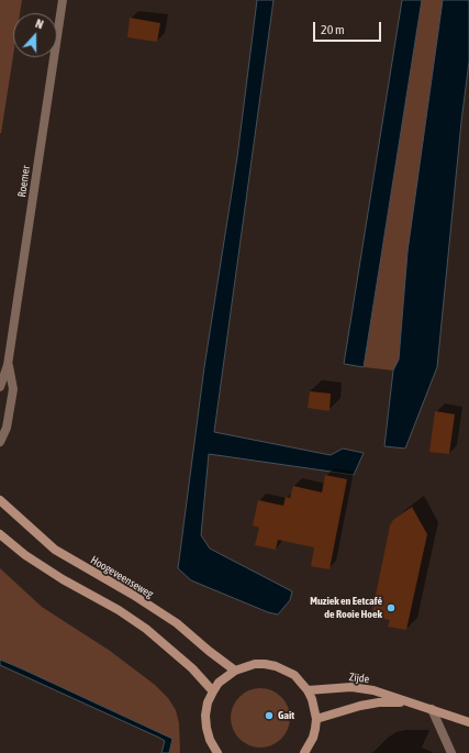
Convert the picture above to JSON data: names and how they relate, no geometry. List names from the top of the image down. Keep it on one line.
{"streets":{"main road":["Hoogeveenseweg","Zijde"],"street":["Roemer"]},"places":["Muziek en Eetcafé de Rooie Hoek","Gait"],"scale_bar":"20 m","north":"top"}
